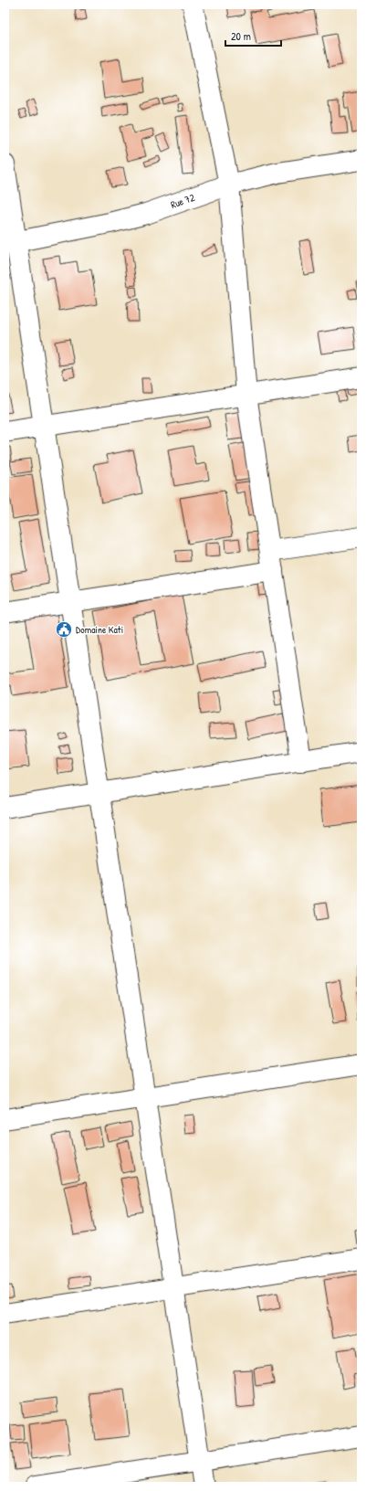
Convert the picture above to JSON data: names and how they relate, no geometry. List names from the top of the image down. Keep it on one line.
{"streets":{"street":["Rue 72"]},"places":{"public building":["Domaine Kati"]},"scale_bar":"20 m"}
